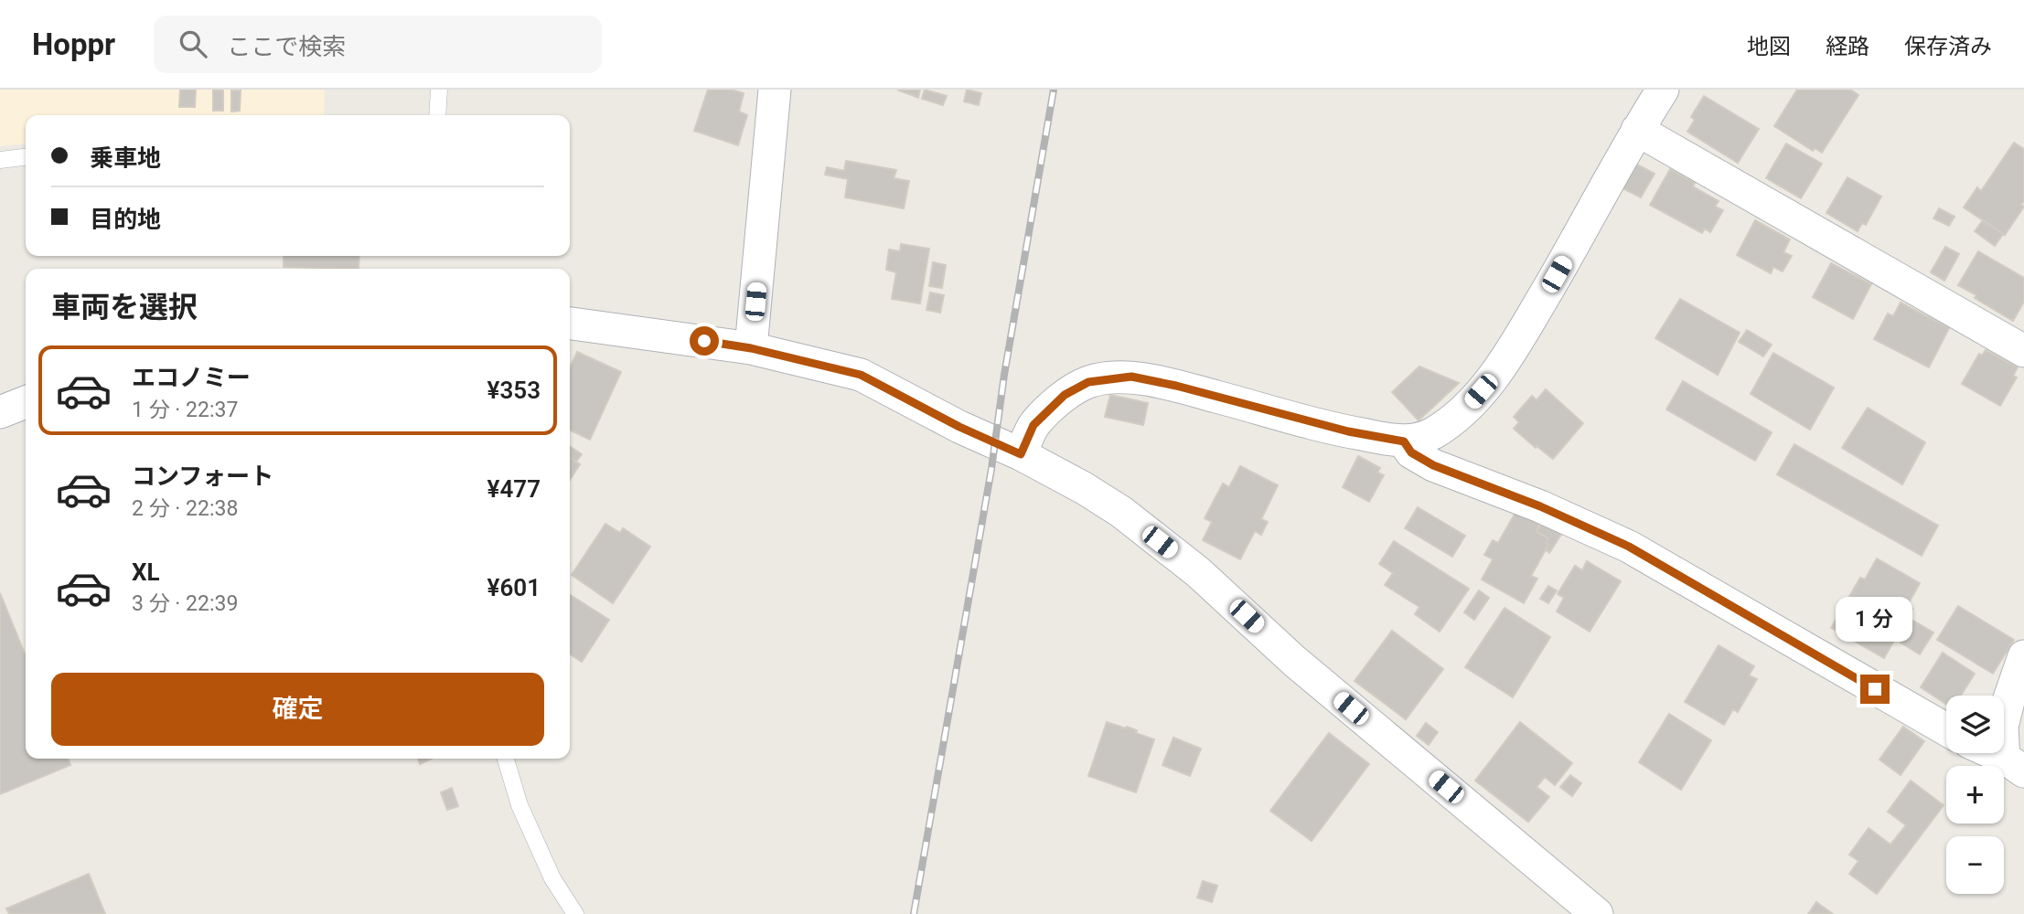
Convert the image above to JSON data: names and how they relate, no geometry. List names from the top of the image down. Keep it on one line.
{"page":{"header":"Hoppr","search":"ここで検索","nav":["地図","経路","保存済み"],"banner":["乗車地","目的地"],"heading":"車両を選択","list":[{"name":"エコノミー","note":"1 分 · 22:37","value":"¥353"},{"name":"コンフォート","note":"2 分 · 22:38","value":"¥477"},{"name":"XL","note":"3 分 · 22:39","value":"¥601"}],"bubble":"1 分","buttons":"確定","map_buttons":["+","−"]}}
